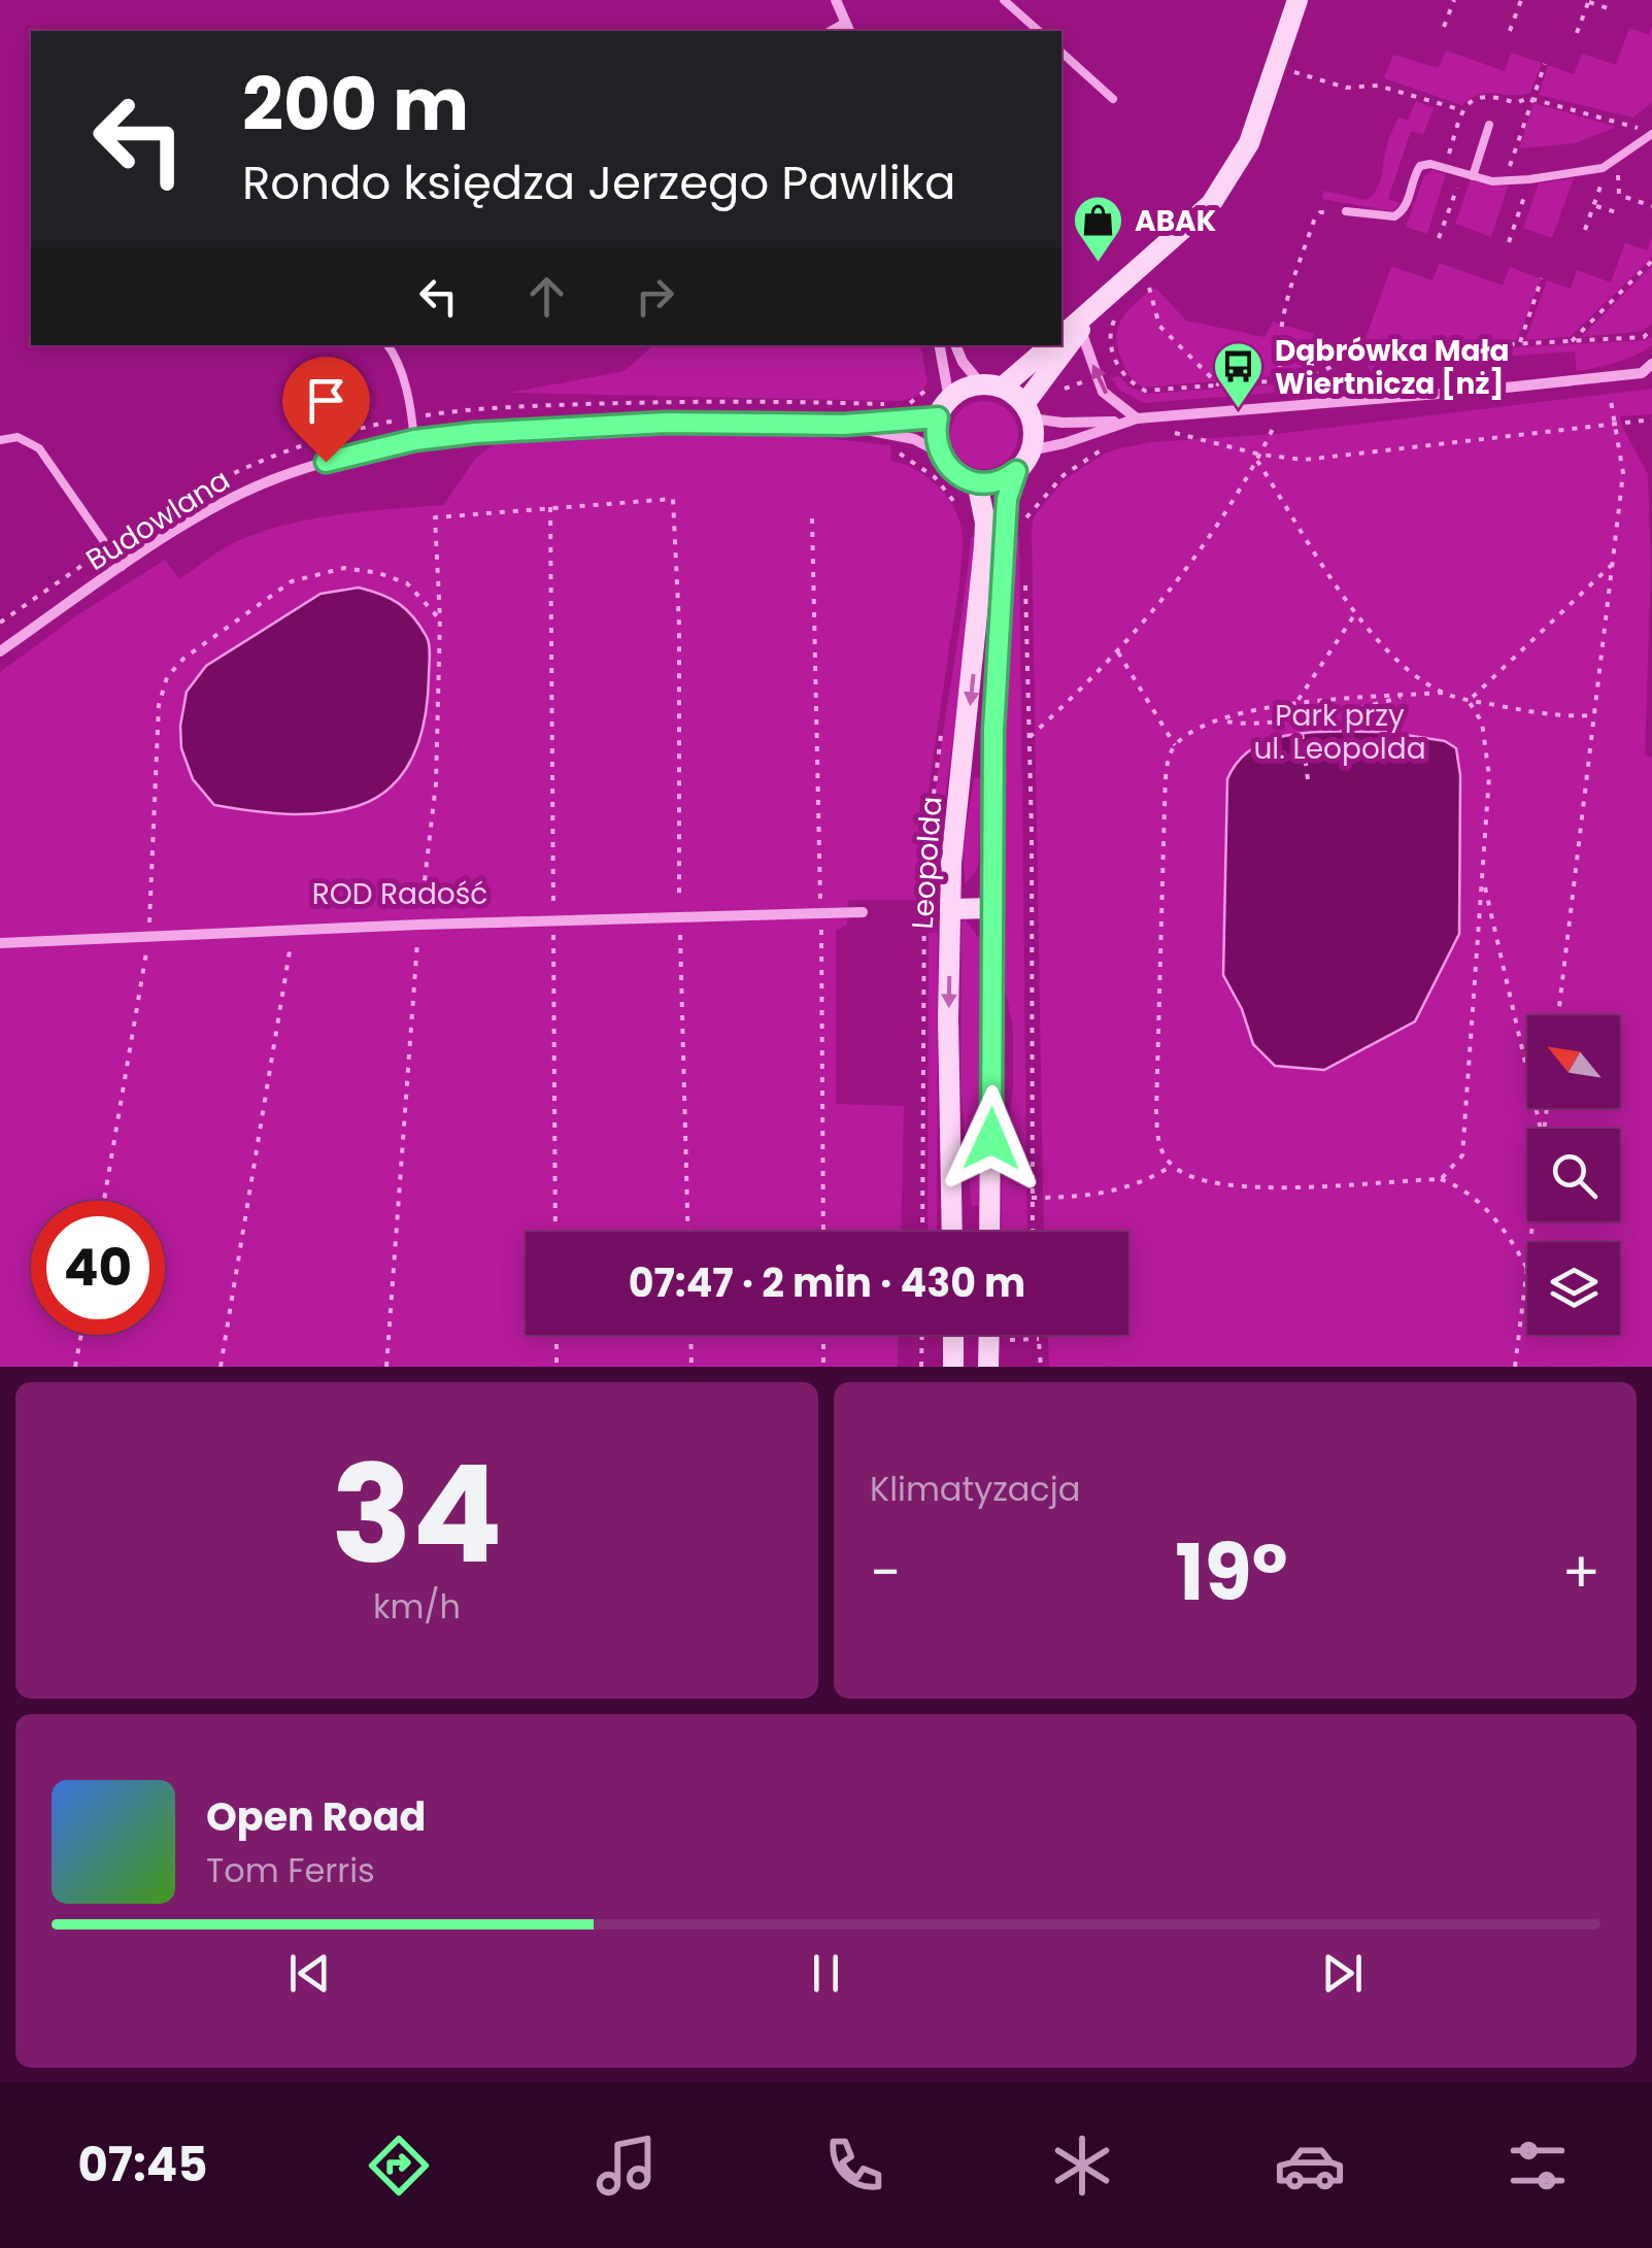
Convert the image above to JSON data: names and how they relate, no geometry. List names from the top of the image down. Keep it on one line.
{"streets":{"street":["Budowlana","Leopolda"]},"parks":["Park przy ul. Leopolda","ROD Radość"],"places":{"shop":["ABAK"],"bus stop":["Dąbrówka Mała Wiertnicza [nż]"]},"north":"top left","page":{"turn":["200 m","Rondo księdza Jerzego Pawlika"],"limit":"40","trip":"07:47 · 2 min · 430 m","tile":[["34","km/h"],"Klimatyzacja"],"heat":["−","19°","+"],"song":["Open Road","Tom Ferris"],"tabs":"07:45"}}
